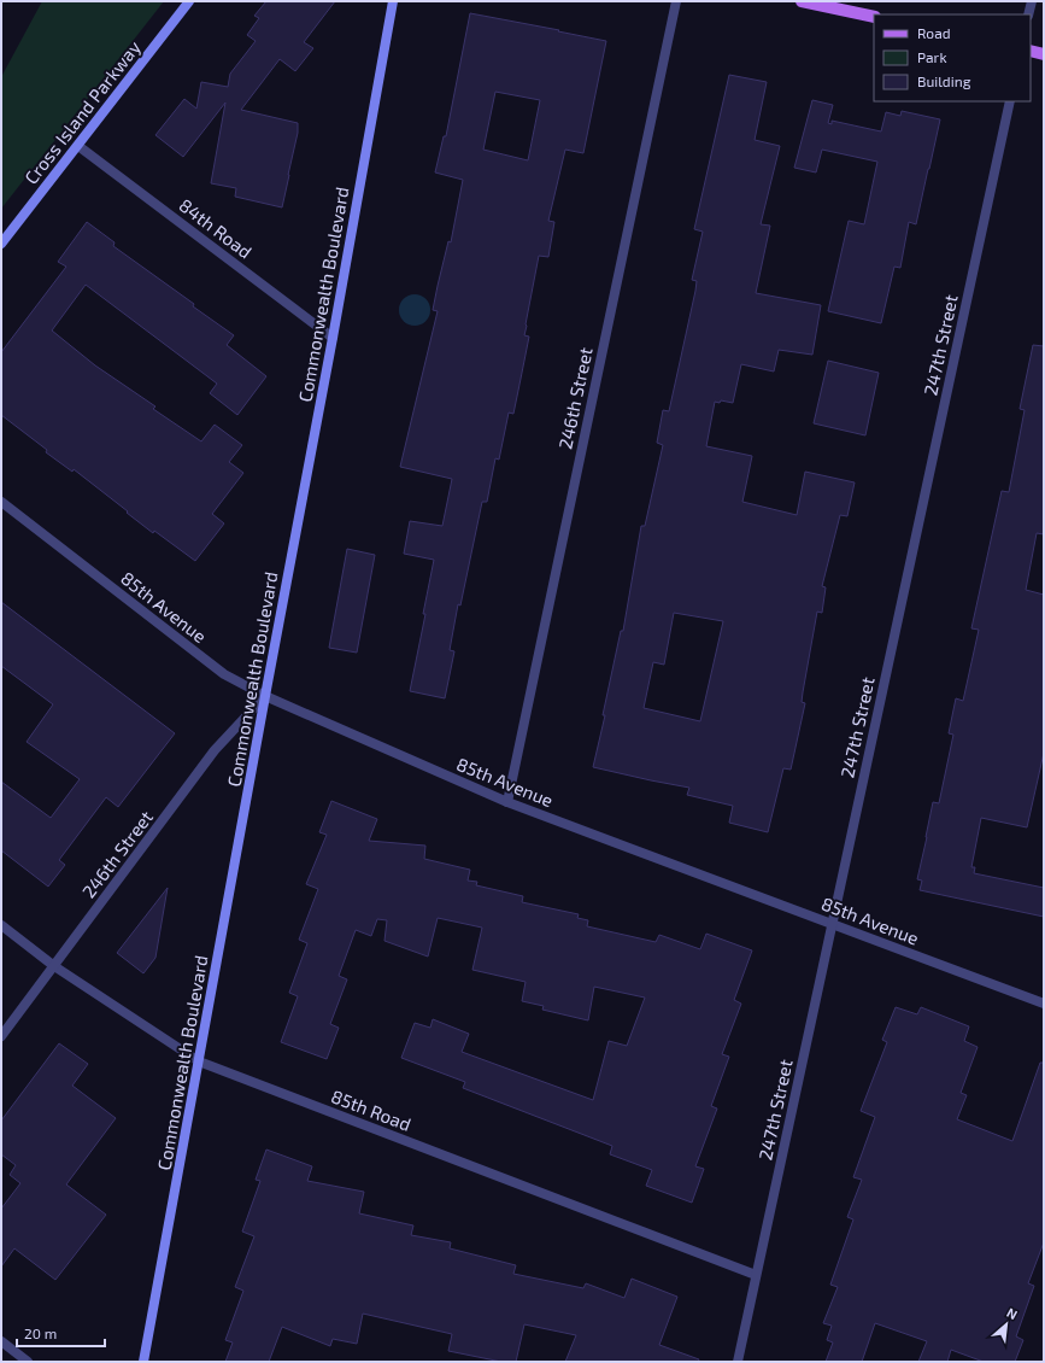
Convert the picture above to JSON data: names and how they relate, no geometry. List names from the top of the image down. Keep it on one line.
{"streets":{"street":["Cross Island Parkway","84th Road","Commonwealth Boulevard","247th Street","246th Street","85th Avenue","85th Road"]},"crossings":[["Cross Island Parkway","84th Road"],["84th Road","Commonwealth Boulevard"],["Commonwealth Boulevard","246th Street"],["Commonwealth Boulevard","85th Avenue"],["Commonwealth Boulevard","85th Road"],["247th Street","85th Avenue"],["247th Street","85th Road"],["246th Street","85th Avenue"],["246th Street","85th Road"]],"legend":["Road","Park","Building"],"scale_bar":"20 m","north":"top right"}
